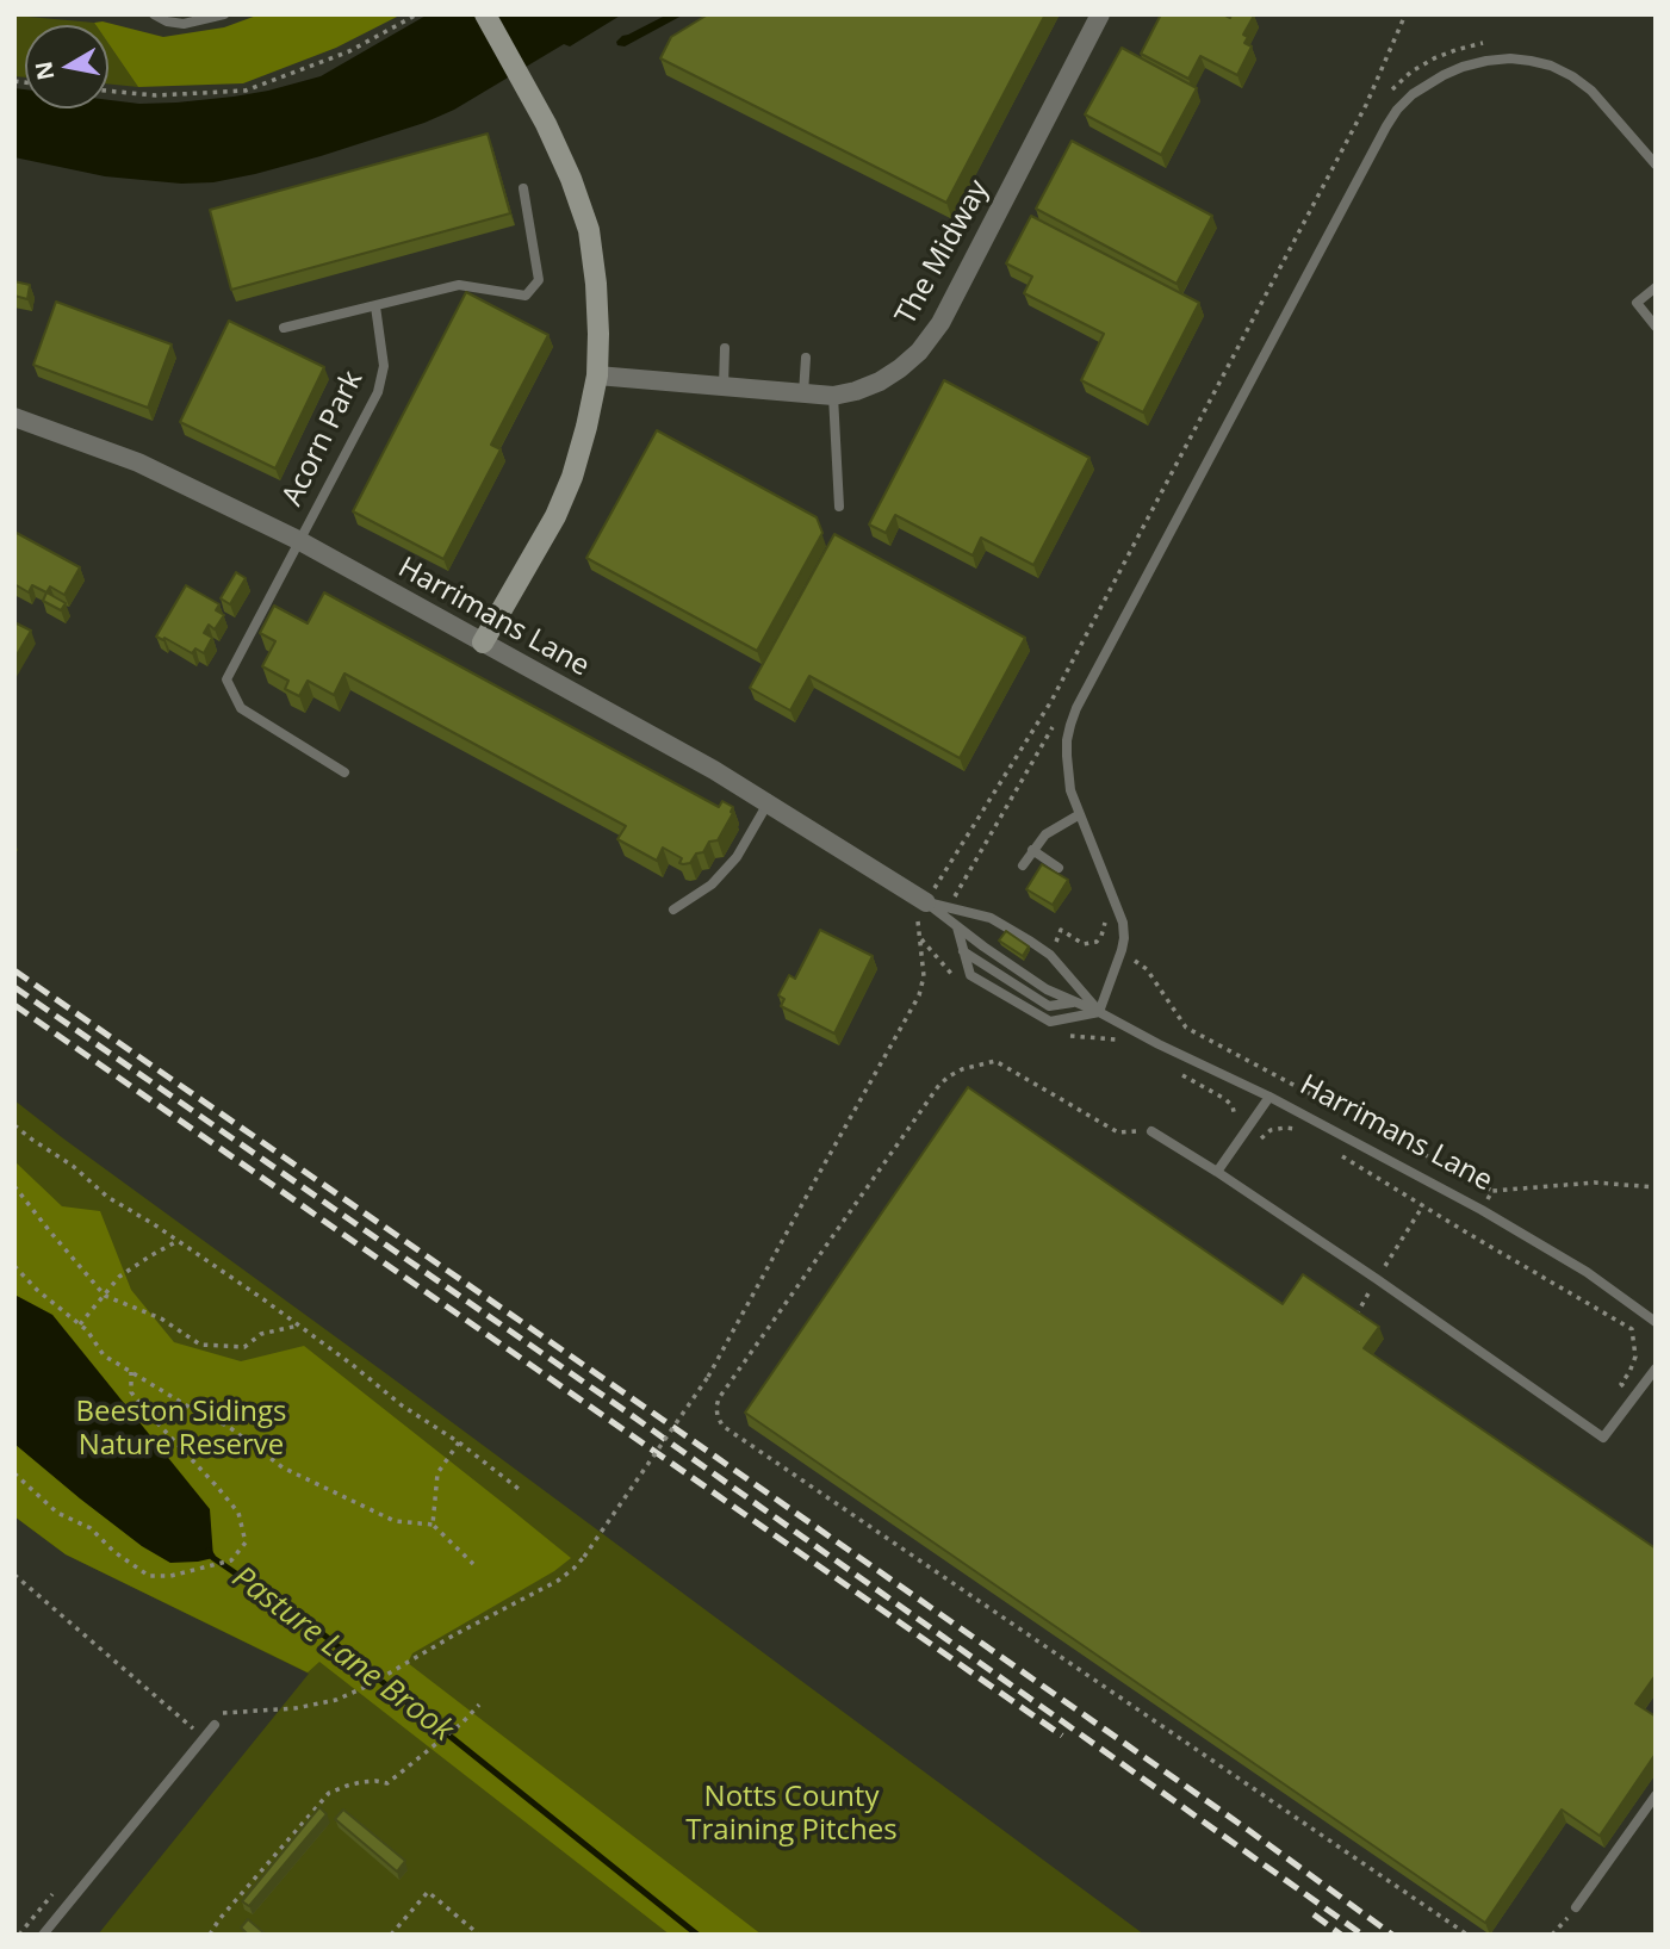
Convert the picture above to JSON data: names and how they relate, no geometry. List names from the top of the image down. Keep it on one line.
{"streets":{"street":["The Midway","Harrimans Lane"],"lane":["Acorn Park"]},"crossings":[["Acorn Park","Harrimans Lane"]],"water":["Pasture Lane Brook"],"parks":["Beeston Sidings Nature Reserve","Notts County Training Pitches"],"north":"left"}
